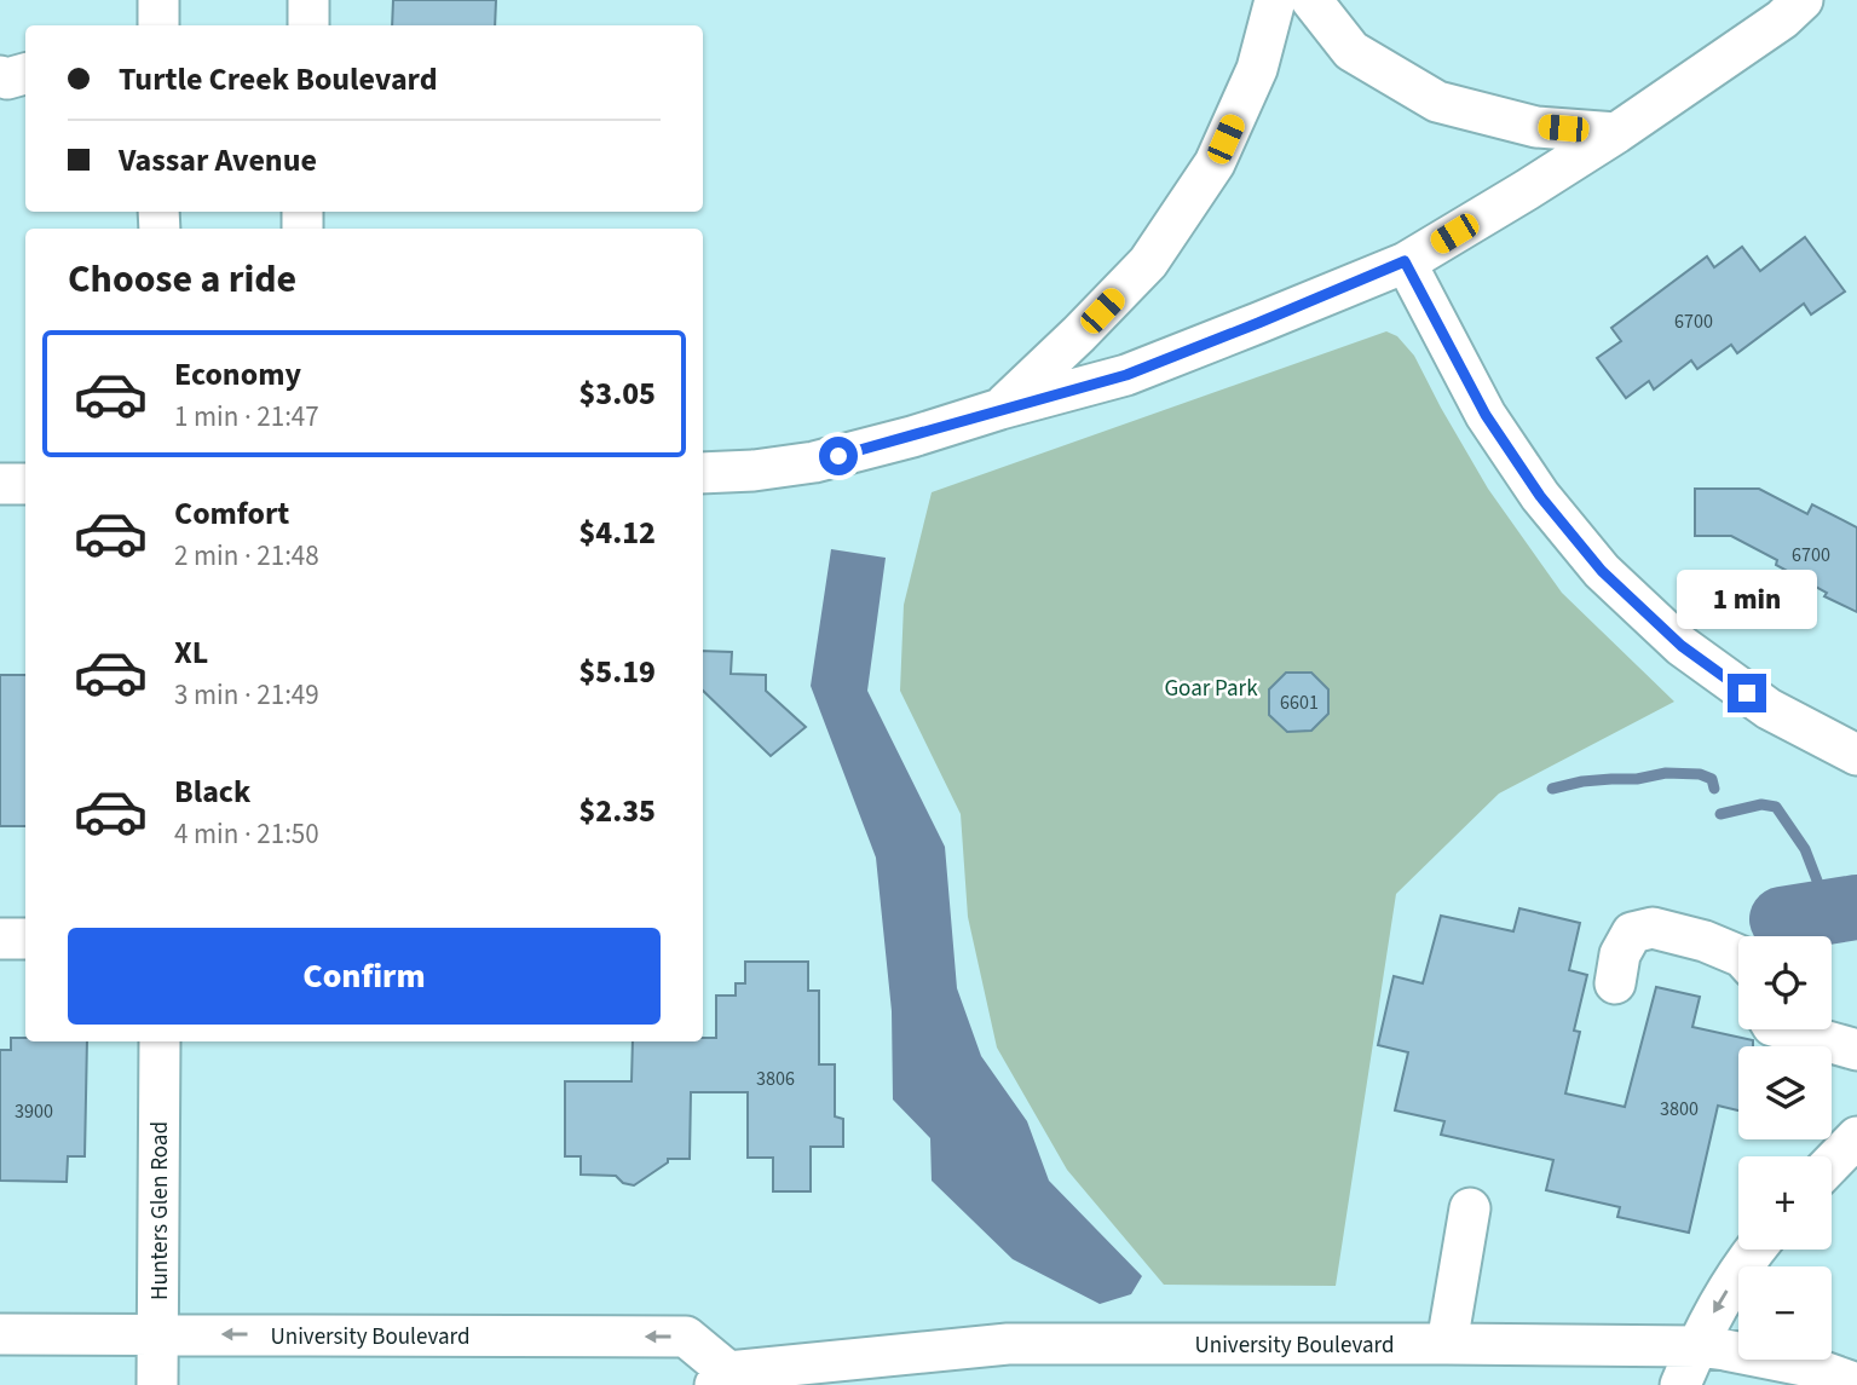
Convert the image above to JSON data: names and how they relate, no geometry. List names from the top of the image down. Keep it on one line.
{"streets":{"street":["Hunters Glen Road","University Boulevard"]},"crossings":[["Hunters Glen Road","University Boulevard"]],"parks":["Goar Park"],"house_numbers":["6700","6700","6601","3806","3800","3900"],"page":{"banner":["Turtle Creek Boulevard","Vassar Avenue"],"heading":"Choose a ride","list":[{"name":"Economy","note":"1 min · 21:47","value":"$3.05"},{"name":"Comfort","note":"2 min · 21:48","value":"$4.12"},{"name":"XL","note":"3 min · 21:49","value":"$5.19"},{"name":"Black","note":"4 min · 21:50","value":"$2.35"}],"bubble":"1 min","buttons":"Confirm","map_buttons":["+","−"]}}
